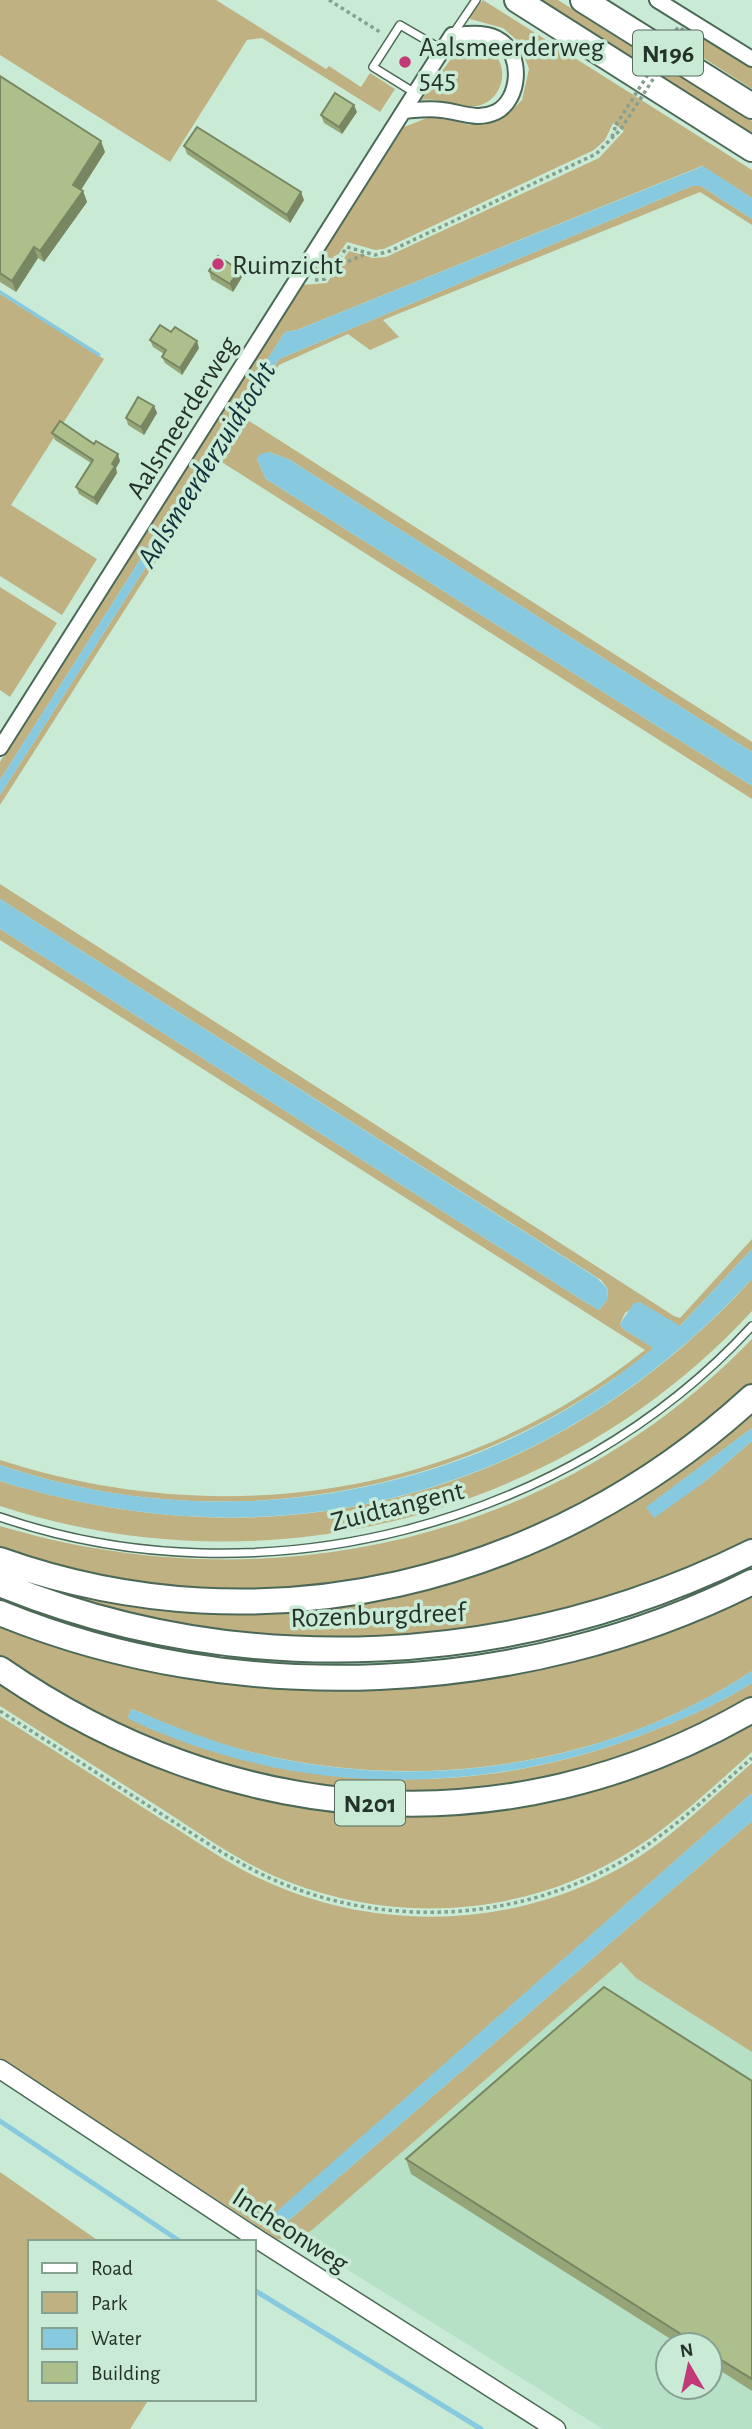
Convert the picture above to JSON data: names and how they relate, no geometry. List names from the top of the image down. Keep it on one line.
{"streets":{"highway":["N196","Rozenburgdreef","N201"],"street":["Aalsmeerderweg","Incheonweg"],"lane":["Zuidtangent"]},"water":["Aalsmeerderzuidtocht"],"places":["Aalsmeerderweg 545","Ruimzicht"],"legend":["Road","Park","Water","Building"],"north":"top"}
